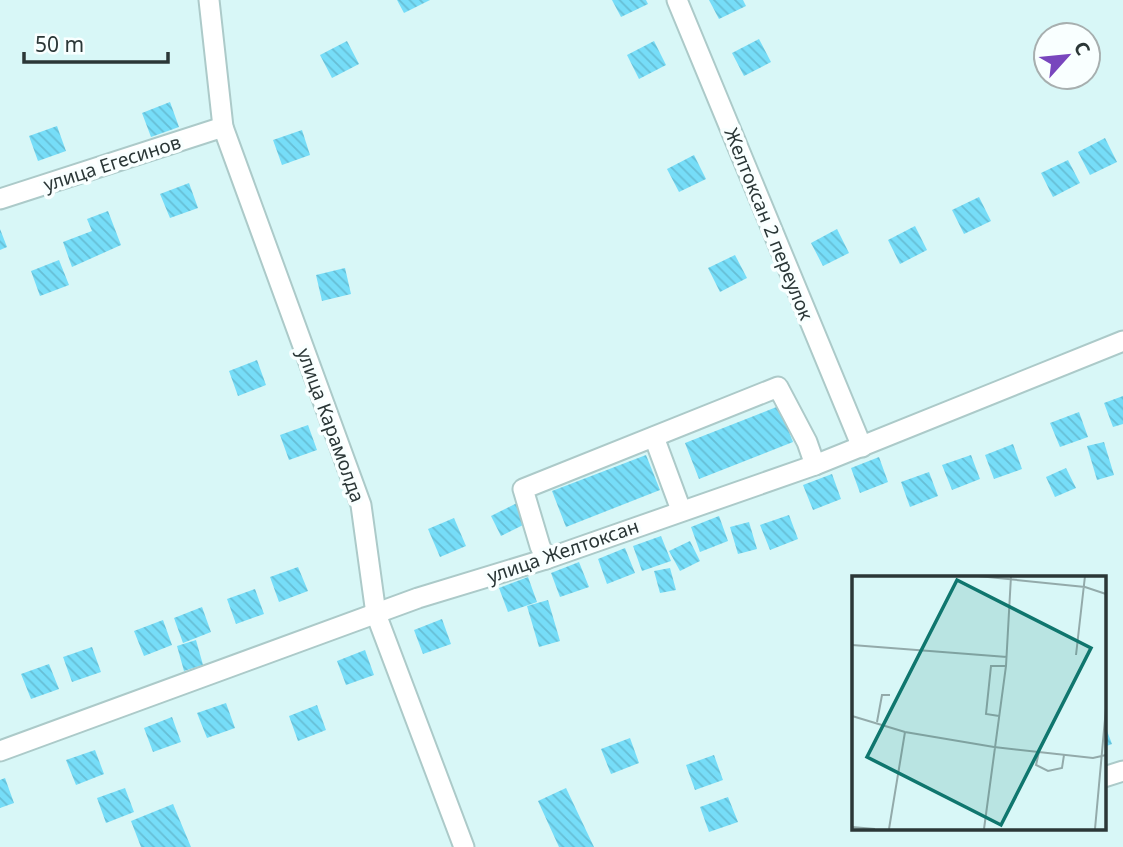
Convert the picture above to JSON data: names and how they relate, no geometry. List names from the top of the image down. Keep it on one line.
{"streets":{"street":["улица Егесинов","Желтоксан 2 переулок","улица Карамолда","улица Желтоксан"]},"crossings":[["улица Егесинов","улица Карамолда"],["Желтоксан 2 переулок","улица Желтоксан"],["улица Карамолда","улица Желтоксан"]],"scale_bar":"50 m","north":"top right"}
